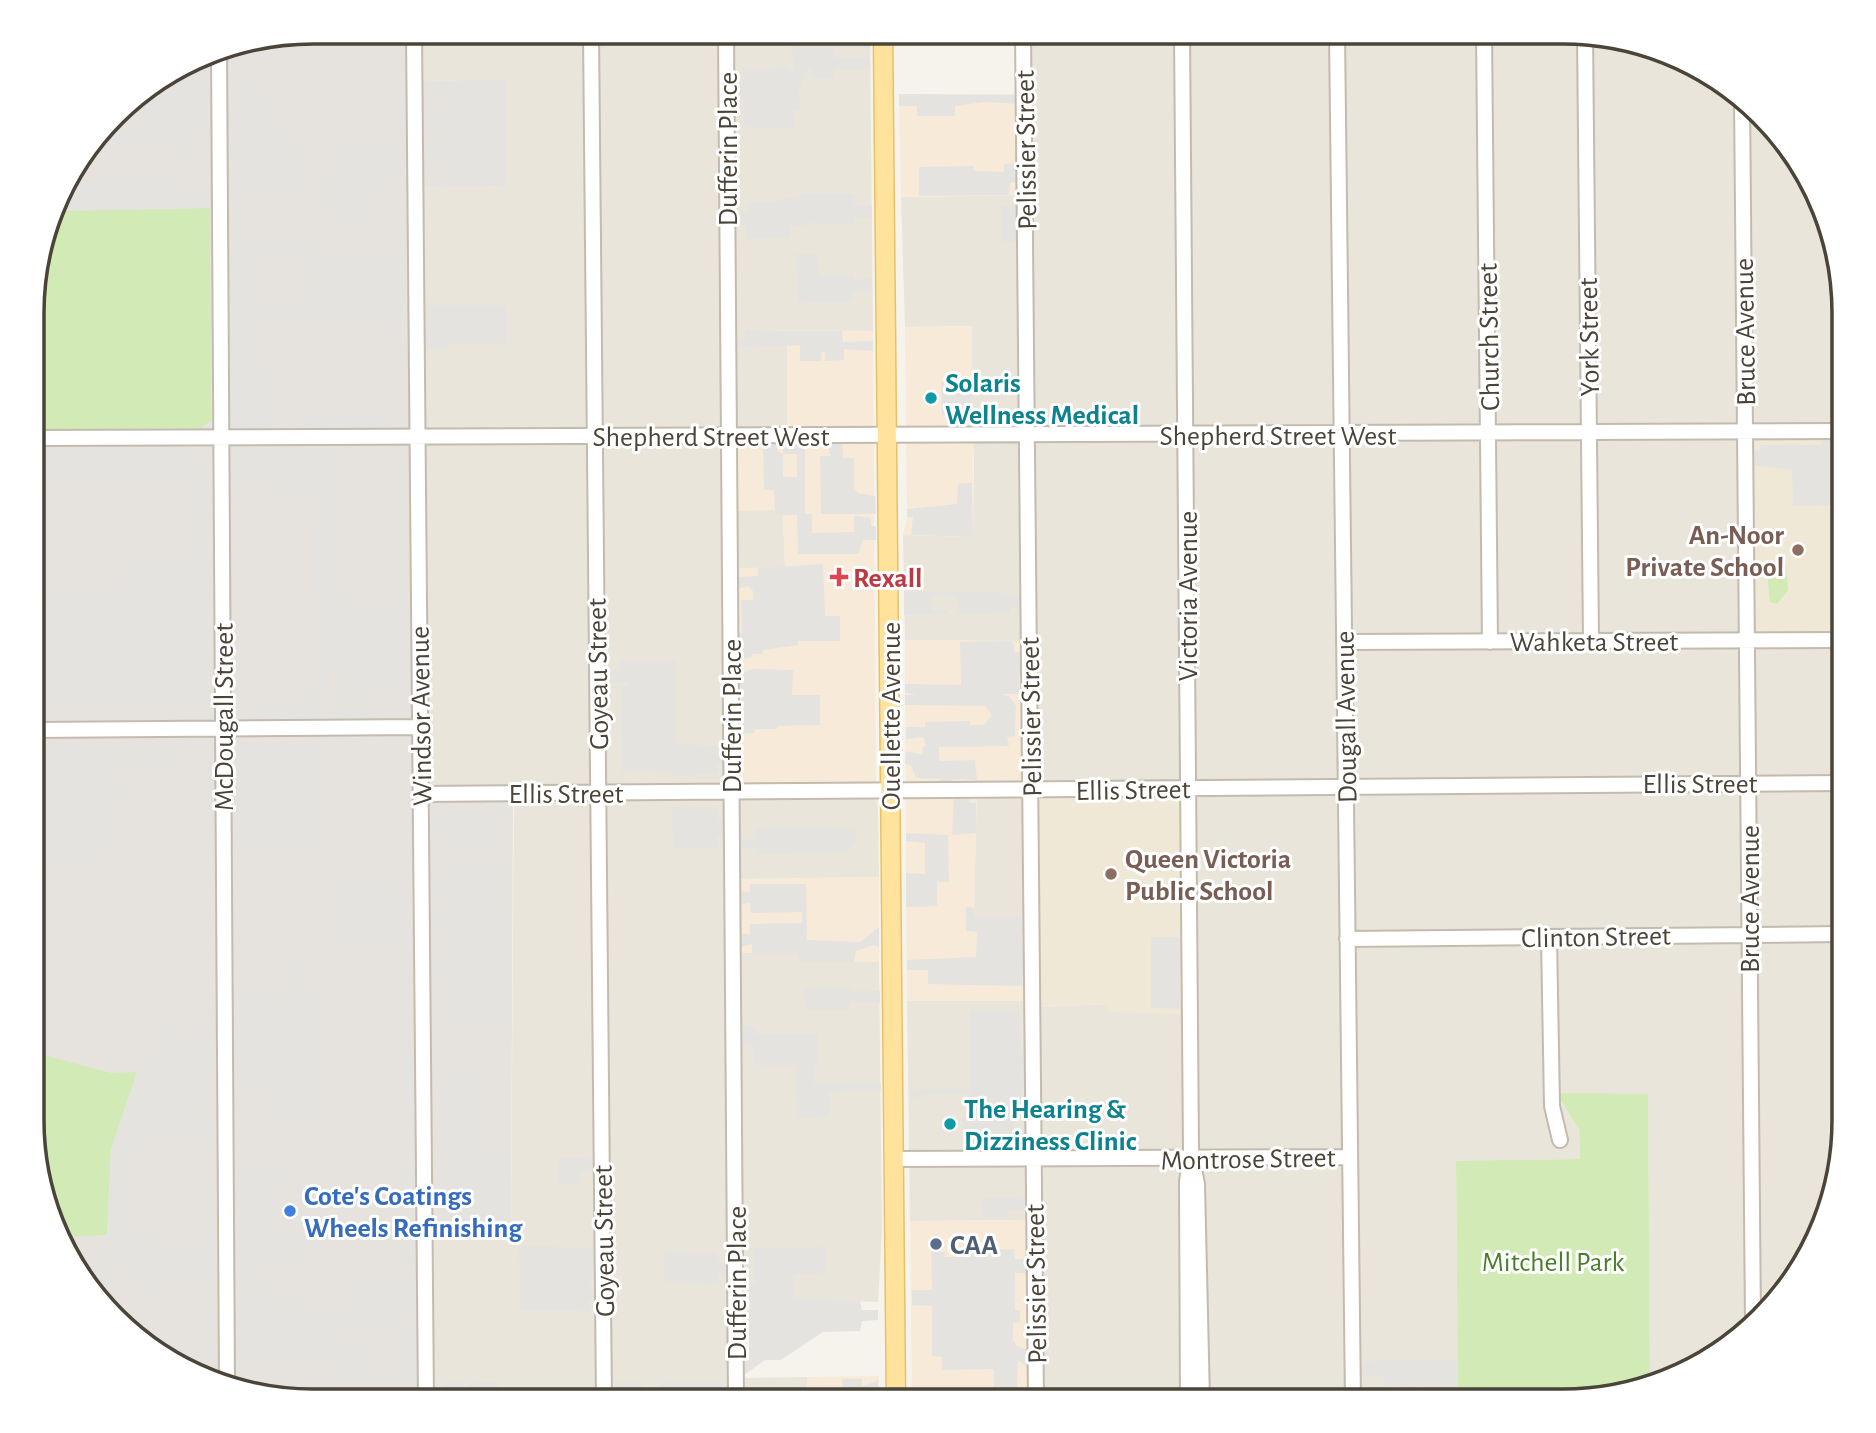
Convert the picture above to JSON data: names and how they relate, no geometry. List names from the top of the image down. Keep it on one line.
{"streets":{"main road":["Ouellette Avenue"],"street":["Dufferin Place","Pelissier Street","Bruce Avenue","Church Street","York Street","Shepherd Street West","Victoria Avenue","Wahketa Street","Goyeau Street","Windsor Avenue","McDougall Street","Dougall Avenue","Ellis Street","Clinton Street","Montrose Street"]},"crossings":[["Dufferin Place","Shepherd Street West"],["Dufferin Place","Ellis Street"],["Pelissier Street","Shepherd Street West"],["Pelissier Street","Ellis Street"],["Pelissier Street","Montrose Street"],["Bruce Avenue","Shepherd Street West"],["Bruce Avenue","Wahketa Street"],["Bruce Avenue","Ellis Street"],["Bruce Avenue","Clinton Street"],["Church Street","Shepherd Street West"],["Church Street","Wahketa Street"],["York Street","Shepherd Street West"],["York Street","Wahketa Street"],["Shepherd Street West","Victoria Avenue"],["Shepherd Street West","Goyeau Street"],["Shepherd Street West","Windsor Avenue"],["Shepherd Street West","Ouellette Avenue"],["Shepherd Street West","McDougall Street"],["Shepherd Street West","Dougall Avenue"],["Victoria Avenue","Ellis Street"],["Victoria Avenue","Montrose Street"],["Wahketa Street","Dougall Avenue"],["Goyeau Street","Ellis Street"],["Windsor Avenue","Ellis Street"],["Ouellette Avenue","Ellis Street"],["Ouellette Avenue","Montrose Street"],["Dougall Avenue","Ellis Street"],["Dougall Avenue","Clinton Street"],["Dougall Avenue","Montrose Street"]],"parks":["Mitchell Park"],"places":{"other":["Solaris Wellness Medical","An-Noor Private School","Queen Victoria Public School","The Hearing & Dizziness Clinic","Cote's Coatings Wheels Refinishing","CAA"],"health":["Rexall"]}}
